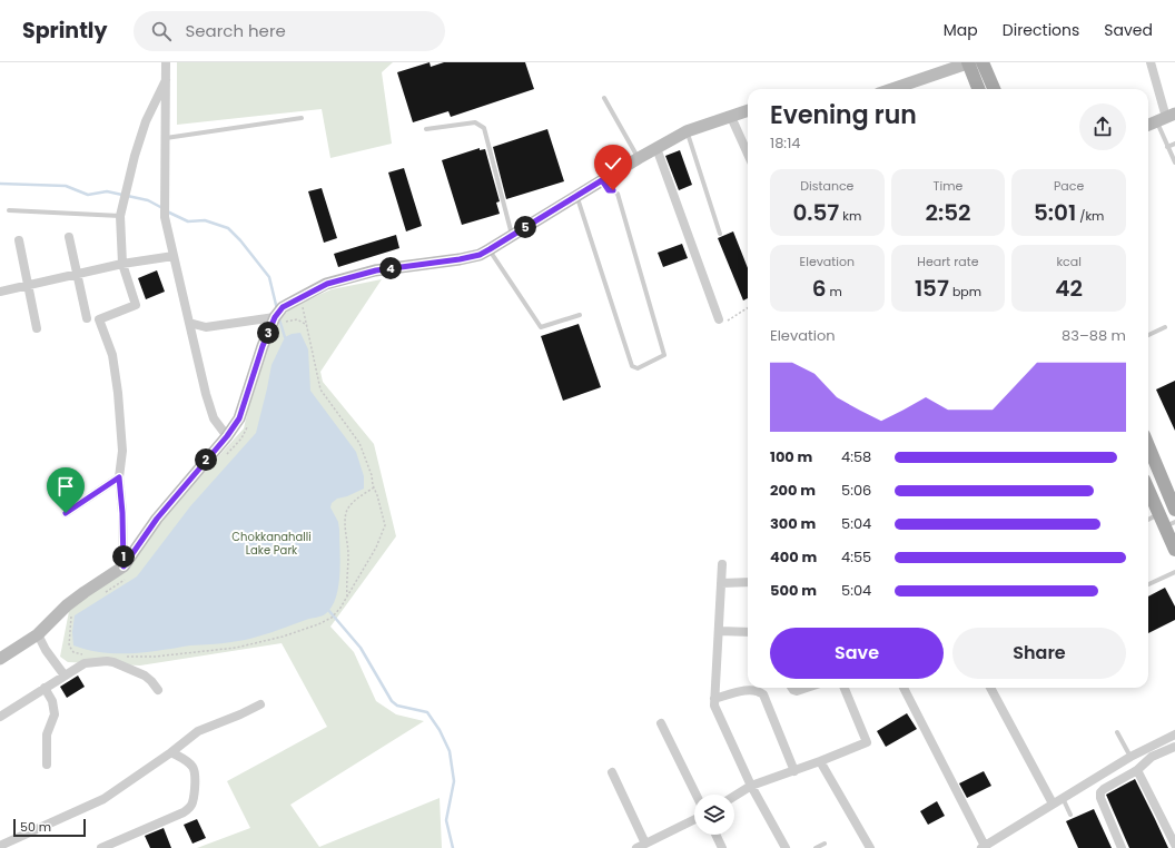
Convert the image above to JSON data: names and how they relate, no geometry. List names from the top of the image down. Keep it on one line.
{"parks":["Chokkanahalli Lake Park"],"scale_bar":"50 m","page":{"header":"Sprintly","search":"Search here","nav":["Map","Directions","Saved"],"heading":["Evening run","18:14"],"stats":[["Distance","0.57 km"],["Time","2:52"],["Pace","5:01 /km"],["Elevation","6 m"],["Heart rate","157 bpm"],["kcal","42"]],"pins":["5","4","3","2","1"],"chart":["Elevation","83–88 m"],"list":[{"name":"100 m","note":"4:58"},{"name":"200 m","note":"5:06"},{"name":"300 m","note":"5:04"},{"name":"400 m","note":"4:55"},{"name":"500 m","note":"5:04"}],"buttons":["Save","Share"],"scale":"50 m"}}
